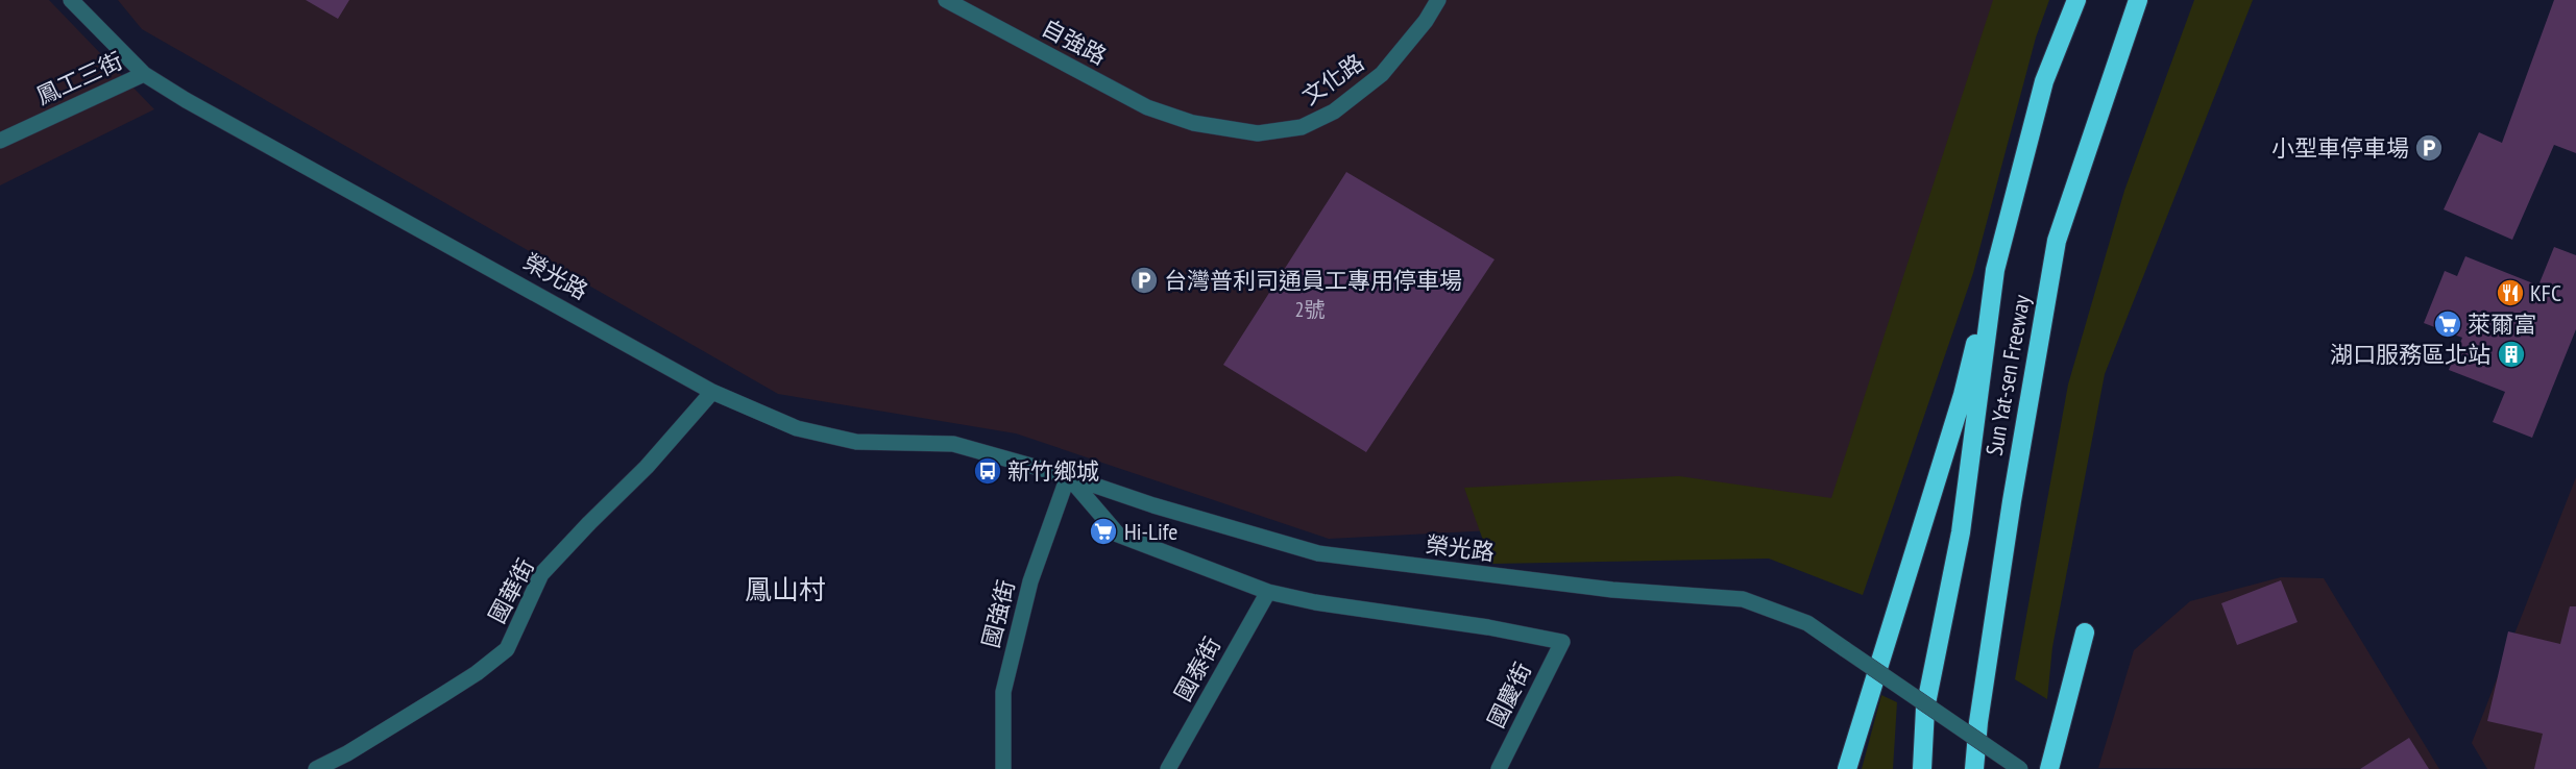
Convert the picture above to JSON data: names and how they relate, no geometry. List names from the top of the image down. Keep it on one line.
{"streets":{"highway":["Sun Yat-sen Freeway"],"street":["自強路","鳳工三街","文化路","榮光路","國華街","國強街","國泰街","國慶街"]},"crossings":[["自強路","文化路"],["鳳工三街","榮光路"],["榮光路","國華街"],["榮光路","國強街"],["國泰街","國慶街"]],"districts":["鳳山村"],"places":{"parking":["小型車停車場","台灣普利司通員工專用停車場"],"restaurant":["KFC"],"supermarket":["萊爾富","Hi-Life"],"building":["湖口服務區北站"],"bus stop":["新竹鄉城"]},"house_numbers":["2號"]}
